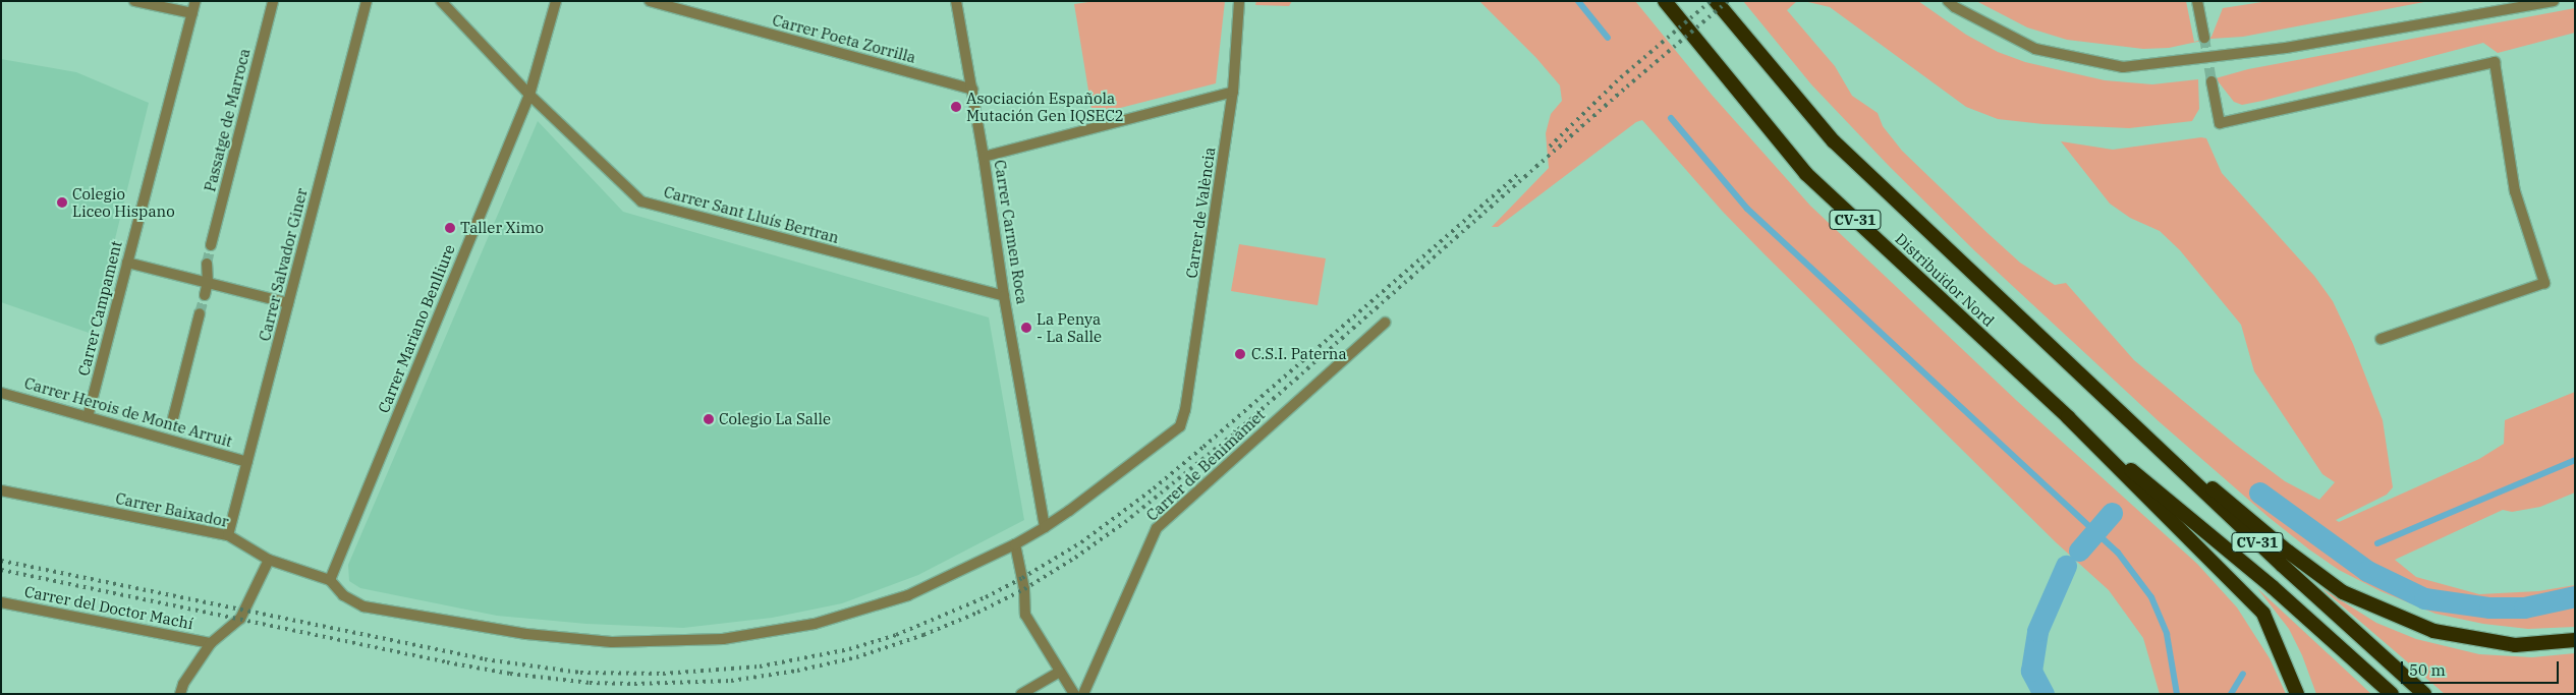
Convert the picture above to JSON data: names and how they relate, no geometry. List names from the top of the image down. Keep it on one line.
{"streets":{"highway":["CV-31","Distribuïdor Nord"],"street":["Carrer Poeta Zorrilla","Passatge de Marroca","Carrer de València","Carrer Sant Lluís Bertran","Carrer Carmen Roca","Carrer Salvador Giner","Carrer Campament","Carrer Mariano Benlliure","Carrer Herois de Monte Arruit","Carrer de Benimàmet","Carrer Baixador","Carrer del Doctor Machí"]},"crossings":[["Carrer Poeta Zorrilla","Carrer Carmen Roca"],["Carrer de València","Carrer Carmen Roca"],["Carrer Sant Lluís Bertran","Carrer Carmen Roca"],["Carrer Sant Lluís Bertran","Carrer Mariano Benlliure"],["CV-31","Distribuïdor Nord"],["Carrer Salvador Giner","Carrer Herois de Monte Arruit"],["Carrer Salvador Giner","Carrer Baixador"],["Carrer Campament","Carrer Herois de Monte Arruit"],["Carrer Mariano Benlliure","Carrer Baixador"],["Carrer Baixador","Carrer del Doctor Machí"]],"places":["Asociación Española Mutación Gen IQSEC2","Colegio Liceo Hispano","Taller Ximo","La Penya - La Salle","C.S.I. Paterna","Colegio La Salle"],"scale_bar":"50 m"}
